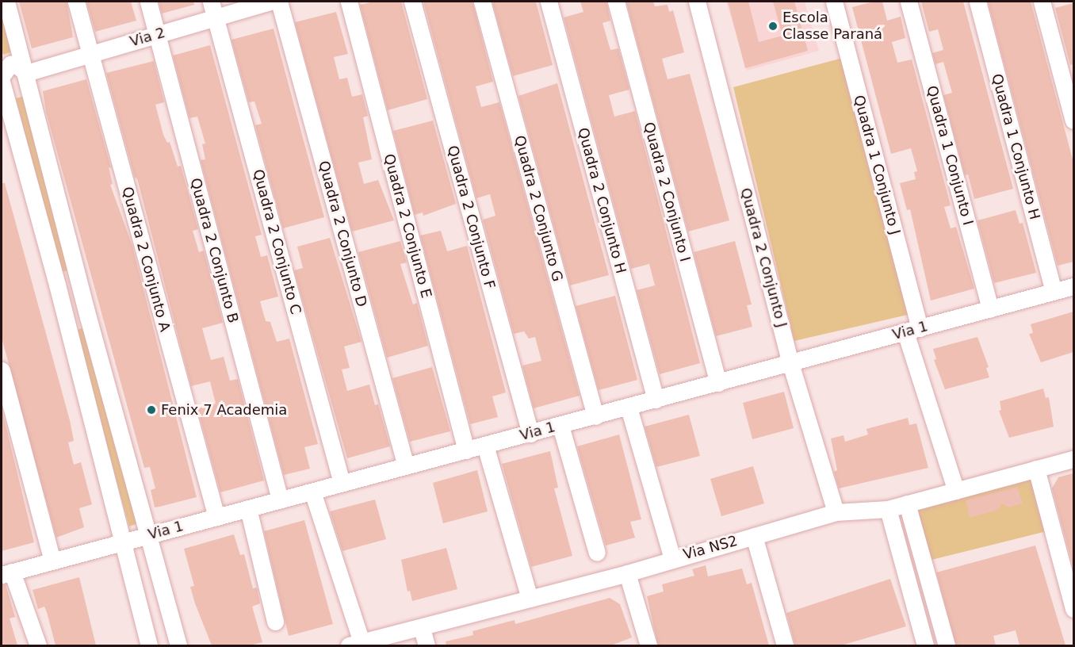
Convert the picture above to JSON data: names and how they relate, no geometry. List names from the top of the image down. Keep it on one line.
{"streets":{"street":["Via 2","Quadra 1 Conjunto H","Quadra 1 Conjunto I","Quadra 1 Conjunto J","Quadra 2 Conjunto I","Quadra 2 Conjunto H","Quadra 2 Conjunto G","Quadra 2 Conjunto F","Quadra 2 Conjunto E","Quadra 2 Conjunto D","Quadra 2 Conjunto C","Quadra 2 Conjunto B","Quadra 2 Conjunto J","Quadra 2 Conjunto A","Via 1","Via NS2"]},"crossings":[["Via 2","Quadra 2 Conjunto C"],["Via 2","Quadra 2 Conjunto B"],["Via 2","Quadra 2 Conjunto A"],["Quadra 1 Conjunto H","Via 1"],["Quadra 1 Conjunto I","Via 1"],["Quadra 1 Conjunto J","Via 1"],["Quadra 1 Conjunto J","Via NS2"],["Quadra 2 Conjunto I","Via 1"],["Quadra 2 Conjunto H","Via 1"],["Quadra 2 Conjunto G","Via 1"],["Quadra 2 Conjunto F","Via 1"],["Quadra 2 Conjunto E","Via 1"],["Quadra 2 Conjunto D","Via 1"],["Quadra 2 Conjunto C","Via 1"],["Quadra 2 Conjunto B","Via 1"],["Quadra 2 Conjunto J","Via 1"],["Quadra 2 Conjunto J","Via NS2"],["Quadra 2 Conjunto A","Via 1"]],"places":["Escola Classe Paraná","Fenix 7 Academia"]}
